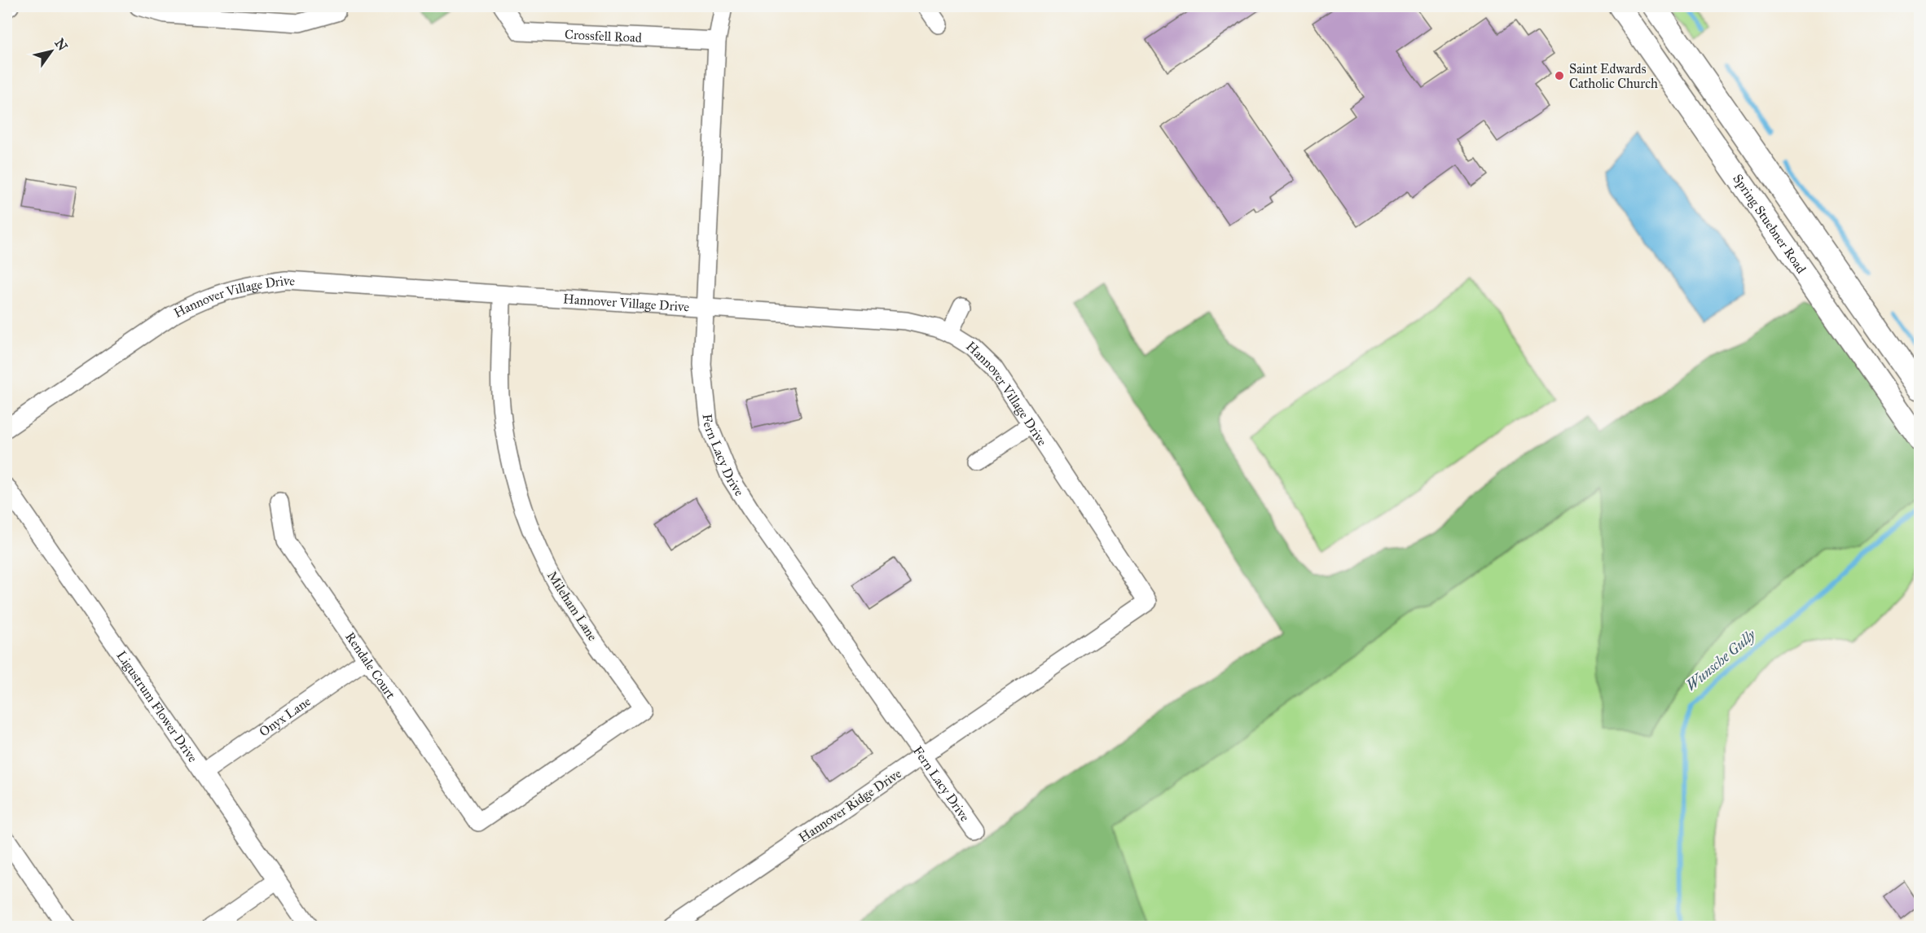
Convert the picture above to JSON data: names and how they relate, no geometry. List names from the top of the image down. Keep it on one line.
{"streets":{"main road":["Spring Stuebner Road"],"street":["Crossfell Road","Hannover Village Drive","Fern Lacy Drive","Mileham Lane","Rendale Court","Ligustrum Flower Drive","Onyx Lane","Hannover Ridge Drive"]},"crossings":[["Crossfell Road","Fern Lacy Drive"],["Hannover Village Drive","Fern Lacy Drive"],["Hannover Village Drive","Mileham Lane"],["Hannover Village Drive","Hannover Ridge Drive"],["Fern Lacy Drive","Hannover Ridge Drive"],["Mileham Lane","Rendale Court"],["Rendale Court","Onyx Lane"],["Ligustrum Flower Drive","Onyx Lane"]],"water":["Wunsche Gully"],"places":["Saint Edwards Catholic Church"],"north":"top right"}
